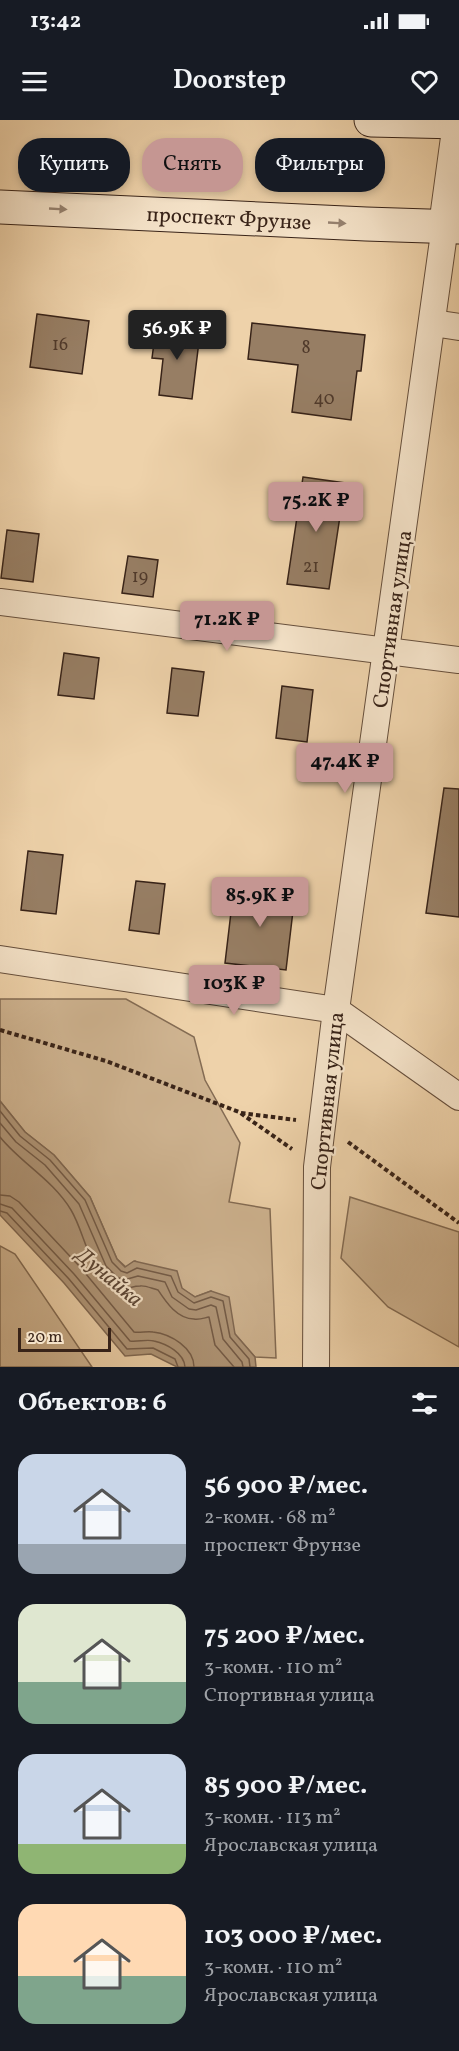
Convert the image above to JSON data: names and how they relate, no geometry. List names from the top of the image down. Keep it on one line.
{"streets":{"main road":["проспект Фрунзе"],"street":["Спортивная улица"]},"crossings":[["проспект Фрунзе","Спортивная улица"]],"one_way":["проспект Фрунзе"],"water":["Дунайка"],"house_numbers":["16","8","40","21","19"],"scale_bar":"20 m","page":{"status":"13:42","header":"Doorstep","chip":["Купить","Снять","Фильтры"],"price":["56.9K ₽","75.2K ₽","71.2K ₽","47.4K ₽","85.9K ₽","103K ₽"],"scale":"20 m","heading":"Объектов: 6","list":[{"name":"56 900 ₽/мес.","note":"2-комн. · 68 m² · проспект Фрунзе"},{"name":"75 200 ₽/мес.","note":"3-комн. · 110 m² · Спортивная улица"},{"name":"85 900 ₽/мес.","note":"3-комн. · 113 m² · Ярославская улица"},{"name":"103 000 ₽/мес.","note":"3-комн. · 110 m² · Ярославская улица"}]}}
